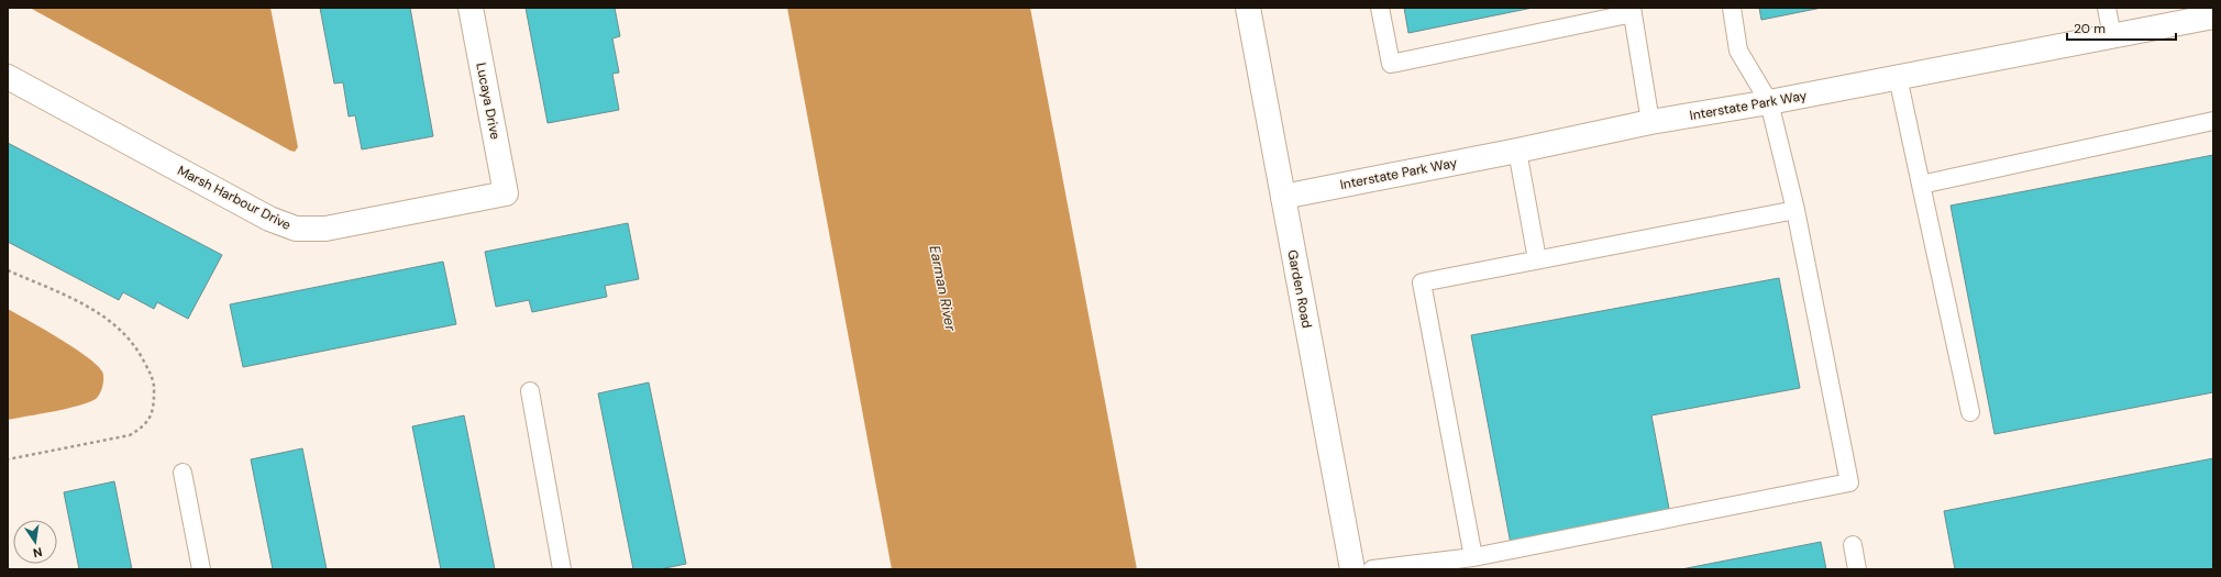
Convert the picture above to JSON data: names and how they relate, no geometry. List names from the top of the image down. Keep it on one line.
{"streets":{"street":["Lucaya Drive","Interstate Park Way","Marsh Harbour Drive","Garden Road"]},"crossings":[["Lucaya Drive","Marsh Harbour Drive"],["Interstate Park Way","Garden Road"]],"water":["Earman River"],"scale_bar":"20 m","north":"bottom"}
